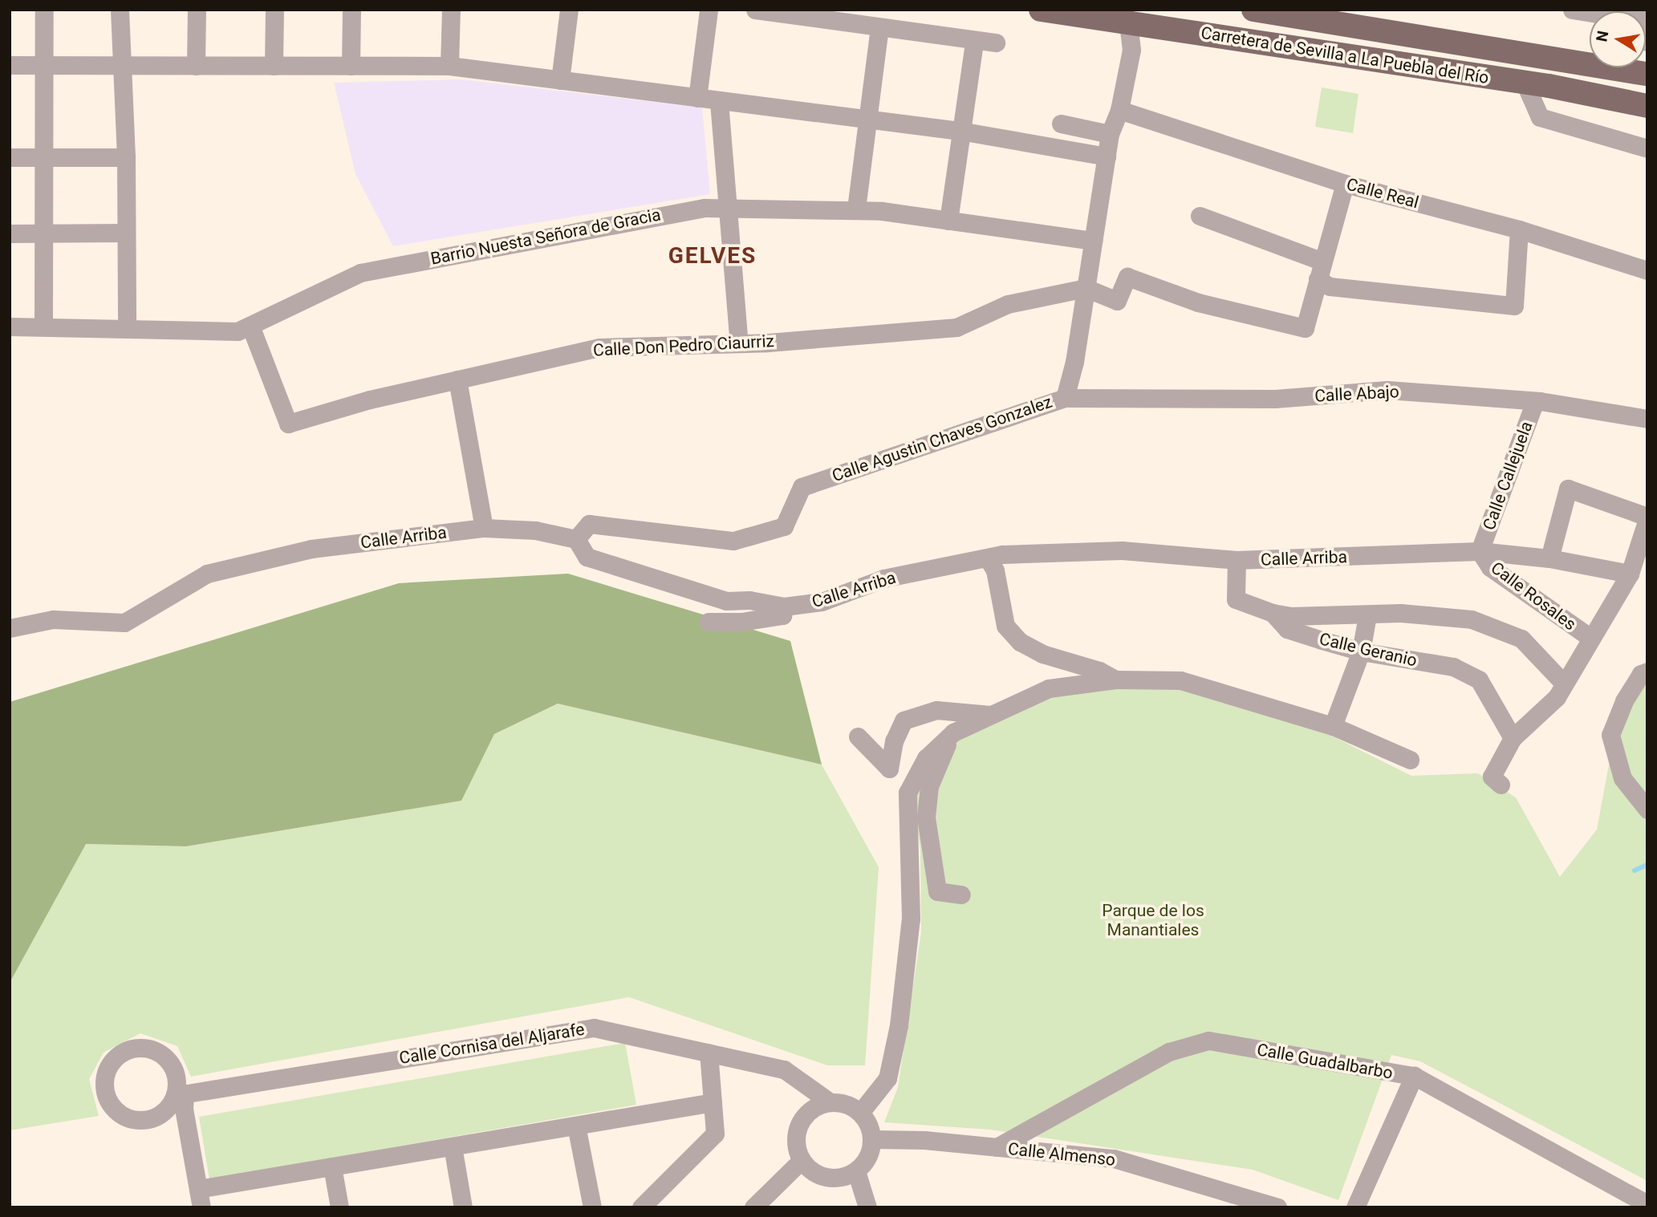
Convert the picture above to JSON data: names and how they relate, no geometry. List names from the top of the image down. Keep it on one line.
{"streets":{"main road":["Carretera de Sevilla a La Puebla del Río"],"street":["Calle Real","Barrio Nuesta Señora de Gracia","Calle Don Pedro Ciaurriz","Calle Abajo","Calle Agustin Chaves Gonzalez","Calle Callejuela","Calle Arriba","Calle Rosales","Calle Geranio","Calle Cornisa del Aljarafe","Calle Guadalbarbo","Calle Almenso"]},"crossings":[["Carretera de Sevilla a La Puebla del Río","Calle Agustin Chaves Gonzalez"],["Calle Real","Calle Agustin Chaves Gonzalez"],["Barrio Nuesta Señora de Gracia","Calle Don Pedro Ciaurriz"],["Barrio Nuesta Señora de Gracia","Calle Agustin Chaves Gonzalez"],["Calle Don Pedro Ciaurriz","Calle Agustin Chaves Gonzalez"],["Calle Abajo","Calle Agustin Chaves Gonzalez"],["Calle Abajo","Calle Callejuela"],["Calle Agustin Chaves Gonzalez","Calle Arriba"],["Calle Callejuela","Calle Arriba"],["Calle Callejuela","Calle Rosales"],["Calle Arriba","Calle Rosales"],["Calle Arriba","Calle Geranio"],["Calle Cornisa del Aljarafe","Calle Almenso"],["Calle Guadalbarbo","Calle Almenso"]],"districts":["GELVES"],"parks":["Parque de los Manantiales"],"north":"left"}
